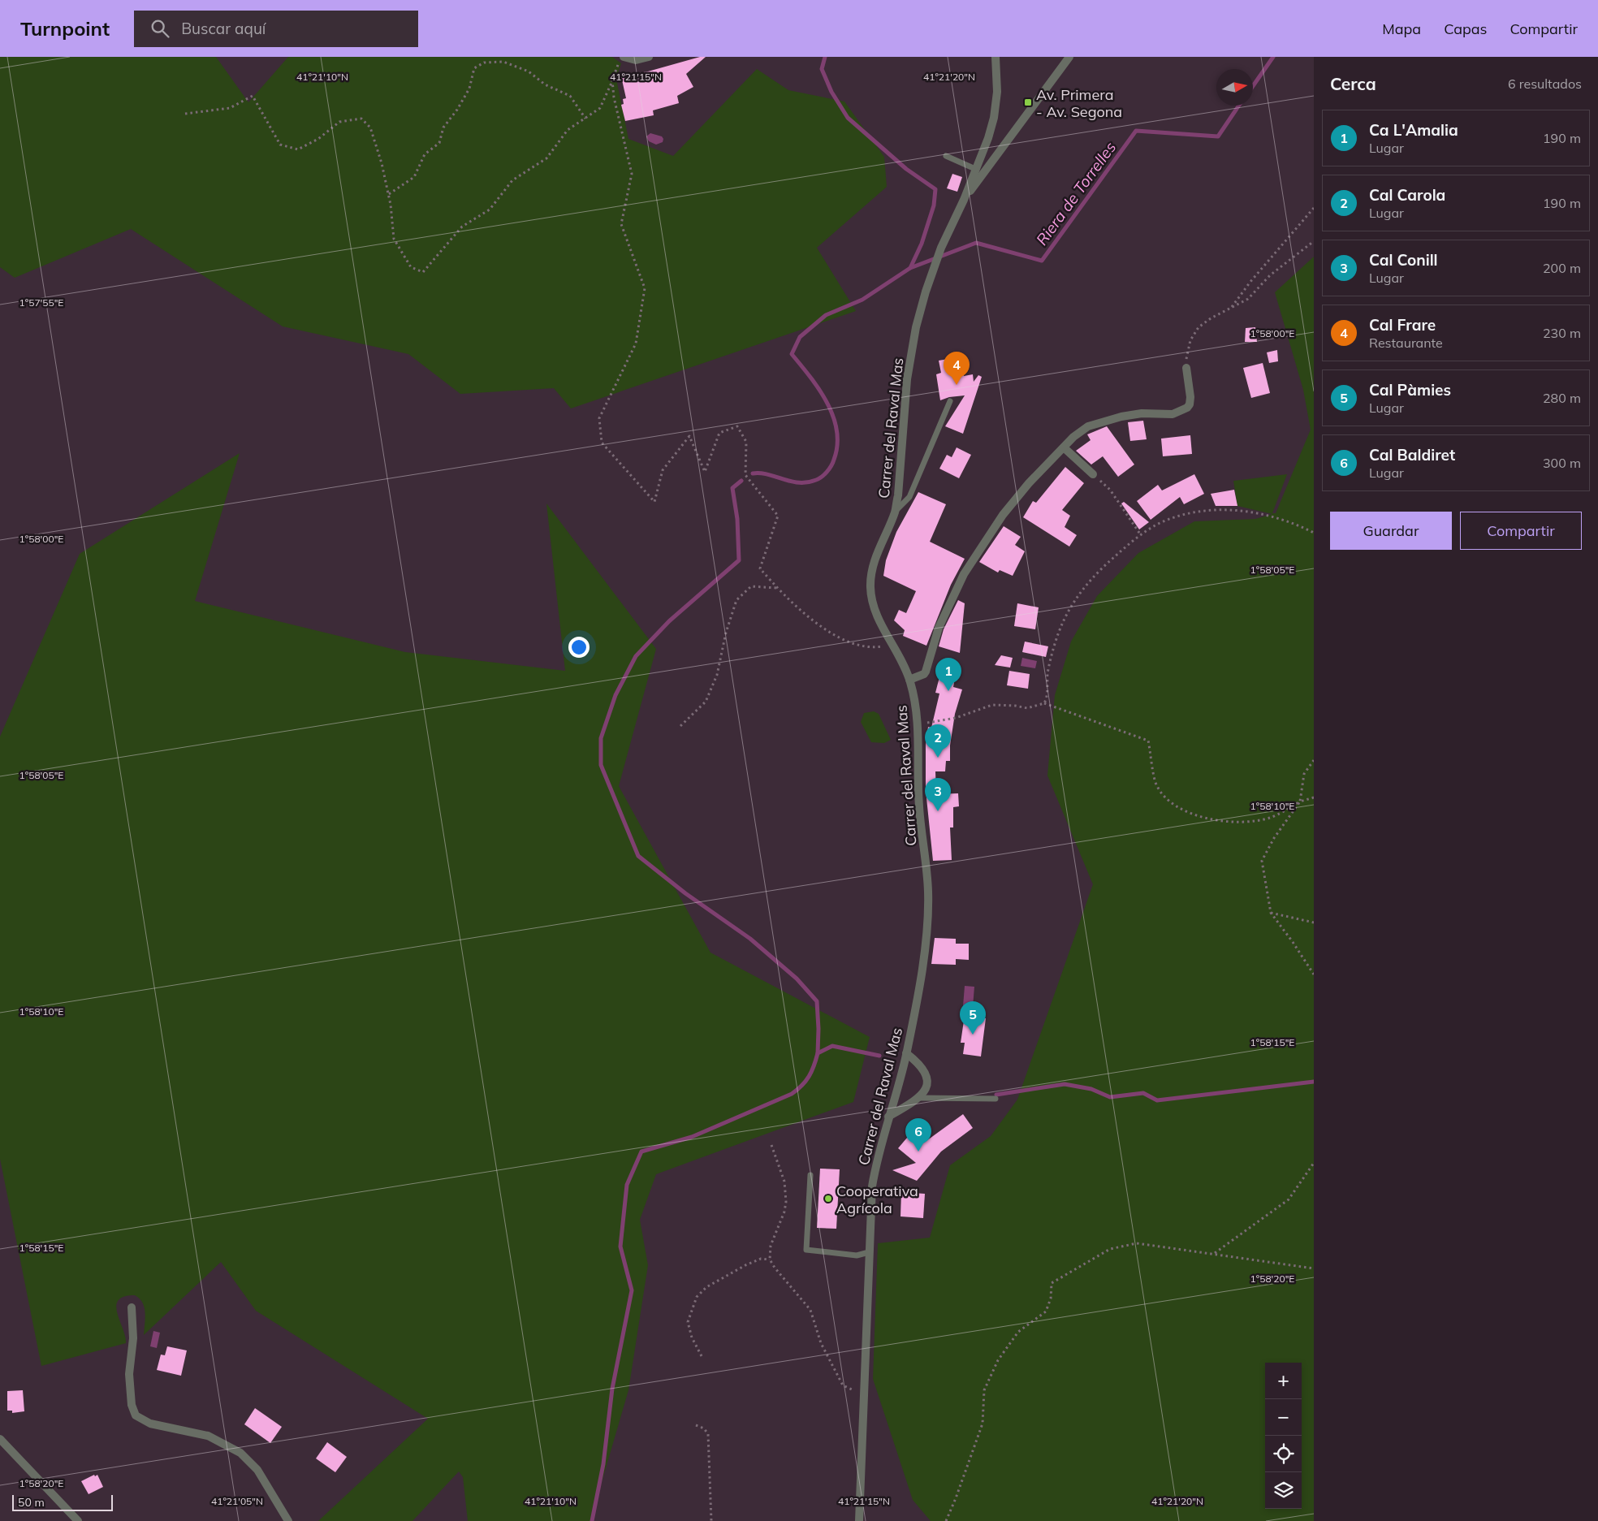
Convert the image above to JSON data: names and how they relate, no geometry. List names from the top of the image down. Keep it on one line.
{"streets":{"street":["Carrer del Raval Mas"]},"water":["Riera de Torrelles"],"places":{"transit":["Av. Primera - Av. Segona"],"other":["Cooperativa Agrícola"]},"scale_bar":"50 m","north":"right","page":{"header":"Turnpoint","search":"Buscar aquí","nav":["Mapa","Capas","Compartir"],"heading":["Cerca","6 resultados"],"list":[{"mark":"1","name":"Ca L'Amalia","note":"Lugar","value":"190 m"},{"mark":"2","name":"Cal Carola","note":"Lugar","value":"190 m"},{"mark":"3","name":"Cal Conill","note":"Lugar","value":"200 m"},{"mark":"4","name":"Cal Frare","note":"Restaurante","value":"230 m"},{"mark":"5","name":"Cal Pàmies","note":"Lugar","value":"280 m"},{"mark":"6","name":"Cal Baldiret","note":"Lugar","value":"300 m"}],"pins":["4","1","2","3","5","6"],"buttons":["Guardar","Compartir"],"map_buttons":["+","−"],"scale":"50 m"},"coordinates":["41°21'10\"N","41°21'15\"N","41°21'20\"N","1°57'55\"E","1°58'00\"E","1°58'05\"E","1°58'10\"E","1°58'15\"E","1°58'20\"E","41°21'05\"N"]}
